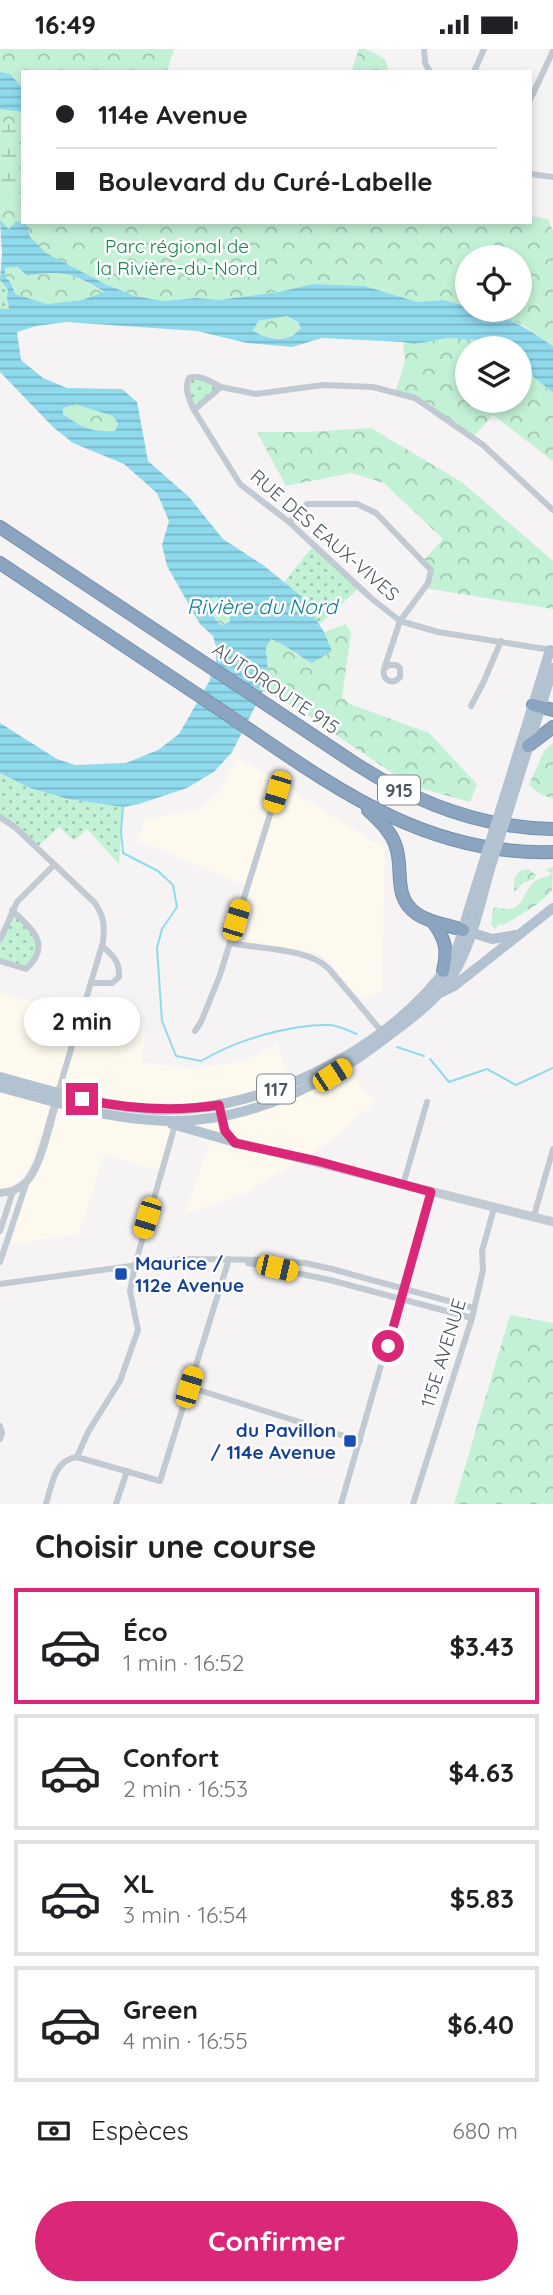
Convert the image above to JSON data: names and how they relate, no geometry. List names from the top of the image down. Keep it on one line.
{"streets":{"highway":["AUTOROUTE 915","915"],"main road":["117"],"street":["RUE DES EAUX-VIVES","115E AVENUE"]},"water":["Rivière du Nord"],"parks":["Parc régional de la Rivière-du-Nord"],"places":{"transit":["Maurice / 112e Avenue","du Pavillon / 114e Avenue"]},"page":{"status":"16:49","banner":["114e Avenue","Boulevard du Curé-Labelle"],"bubble":"2 min","heading":"Choisir une course","list":[{"name":"Éco","note":"1 min · 16:52","value":"$3.43"},{"name":"Confort","note":"2 min · 16:53","value":"$4.63"},{"name":"XL","note":"3 min · 16:54","value":"$5.83"},{"name":"Green","note":"4 min · 16:55","value":"$6.40"}],"pay":["Espèces","680 m"],"buttons":"Confirmer"}}
